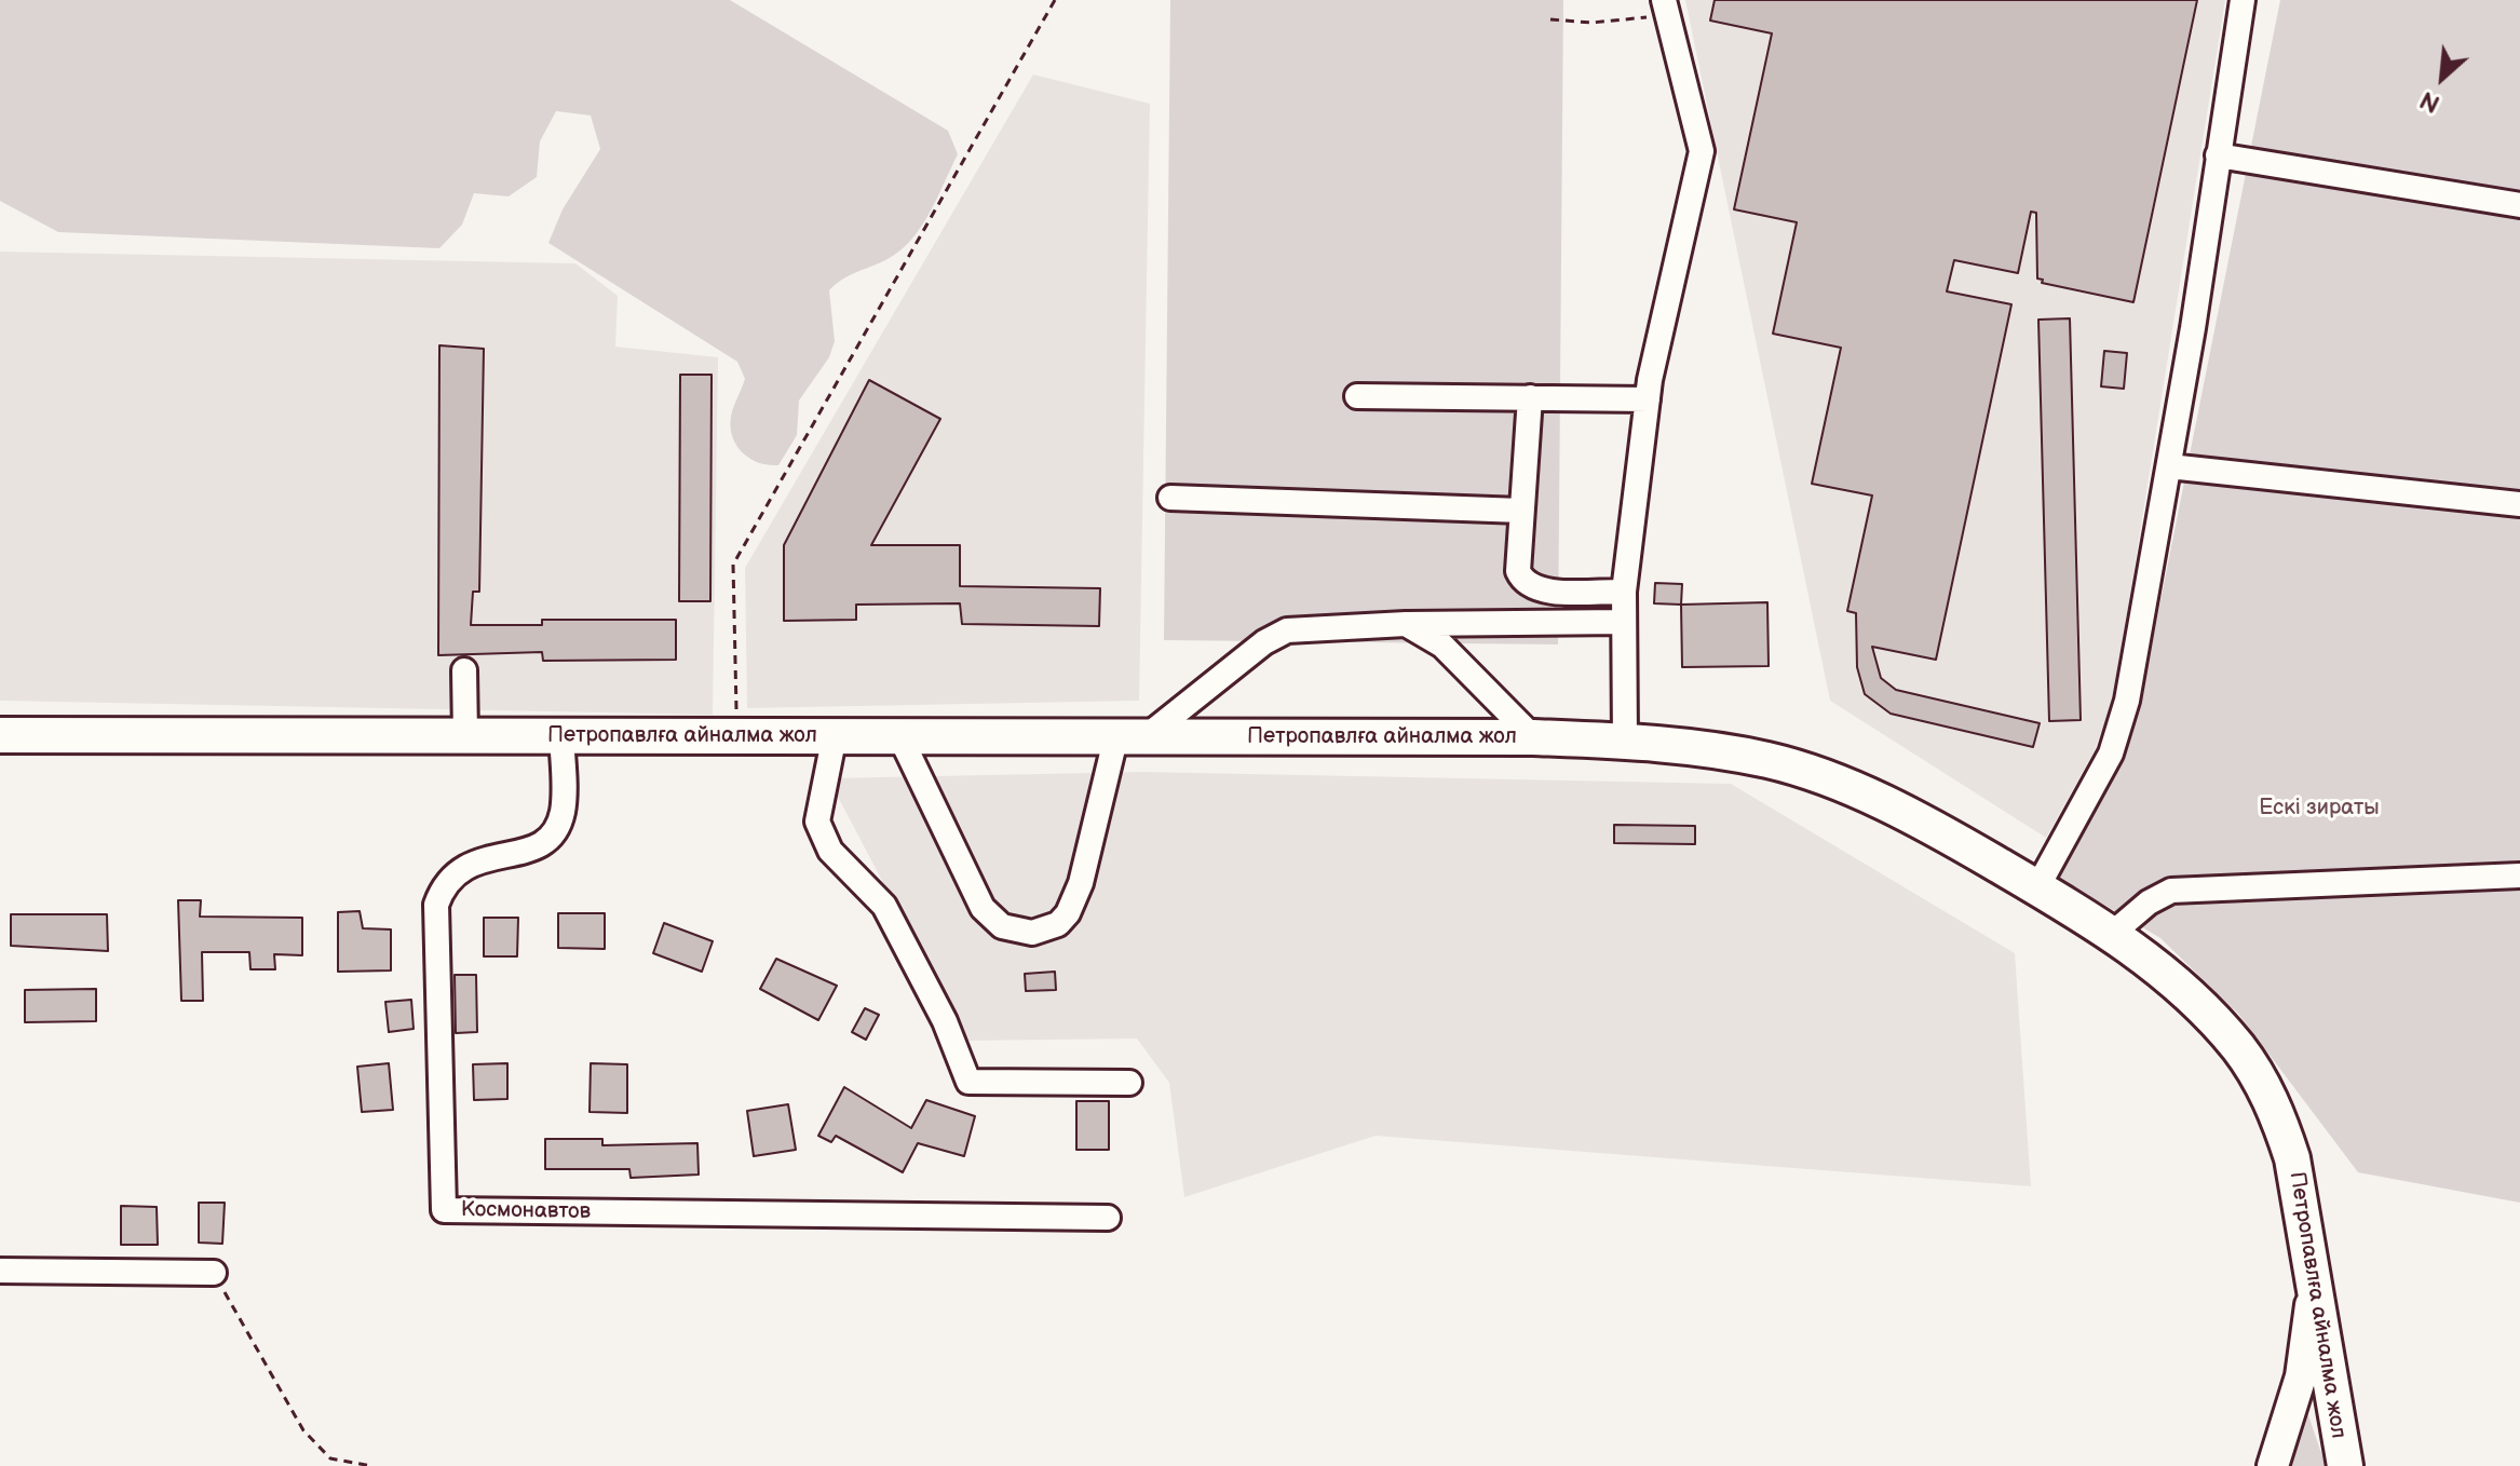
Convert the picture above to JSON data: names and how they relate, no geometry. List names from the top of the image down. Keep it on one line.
{"streets":{"highway":["Петропавлға айналма жол"],"street":["Космонавтов"]},"crossings":[["Петропавлға айналма жол","Космонавтов"]],"parks":["Ескі зираты"],"north":"bottom left"}
